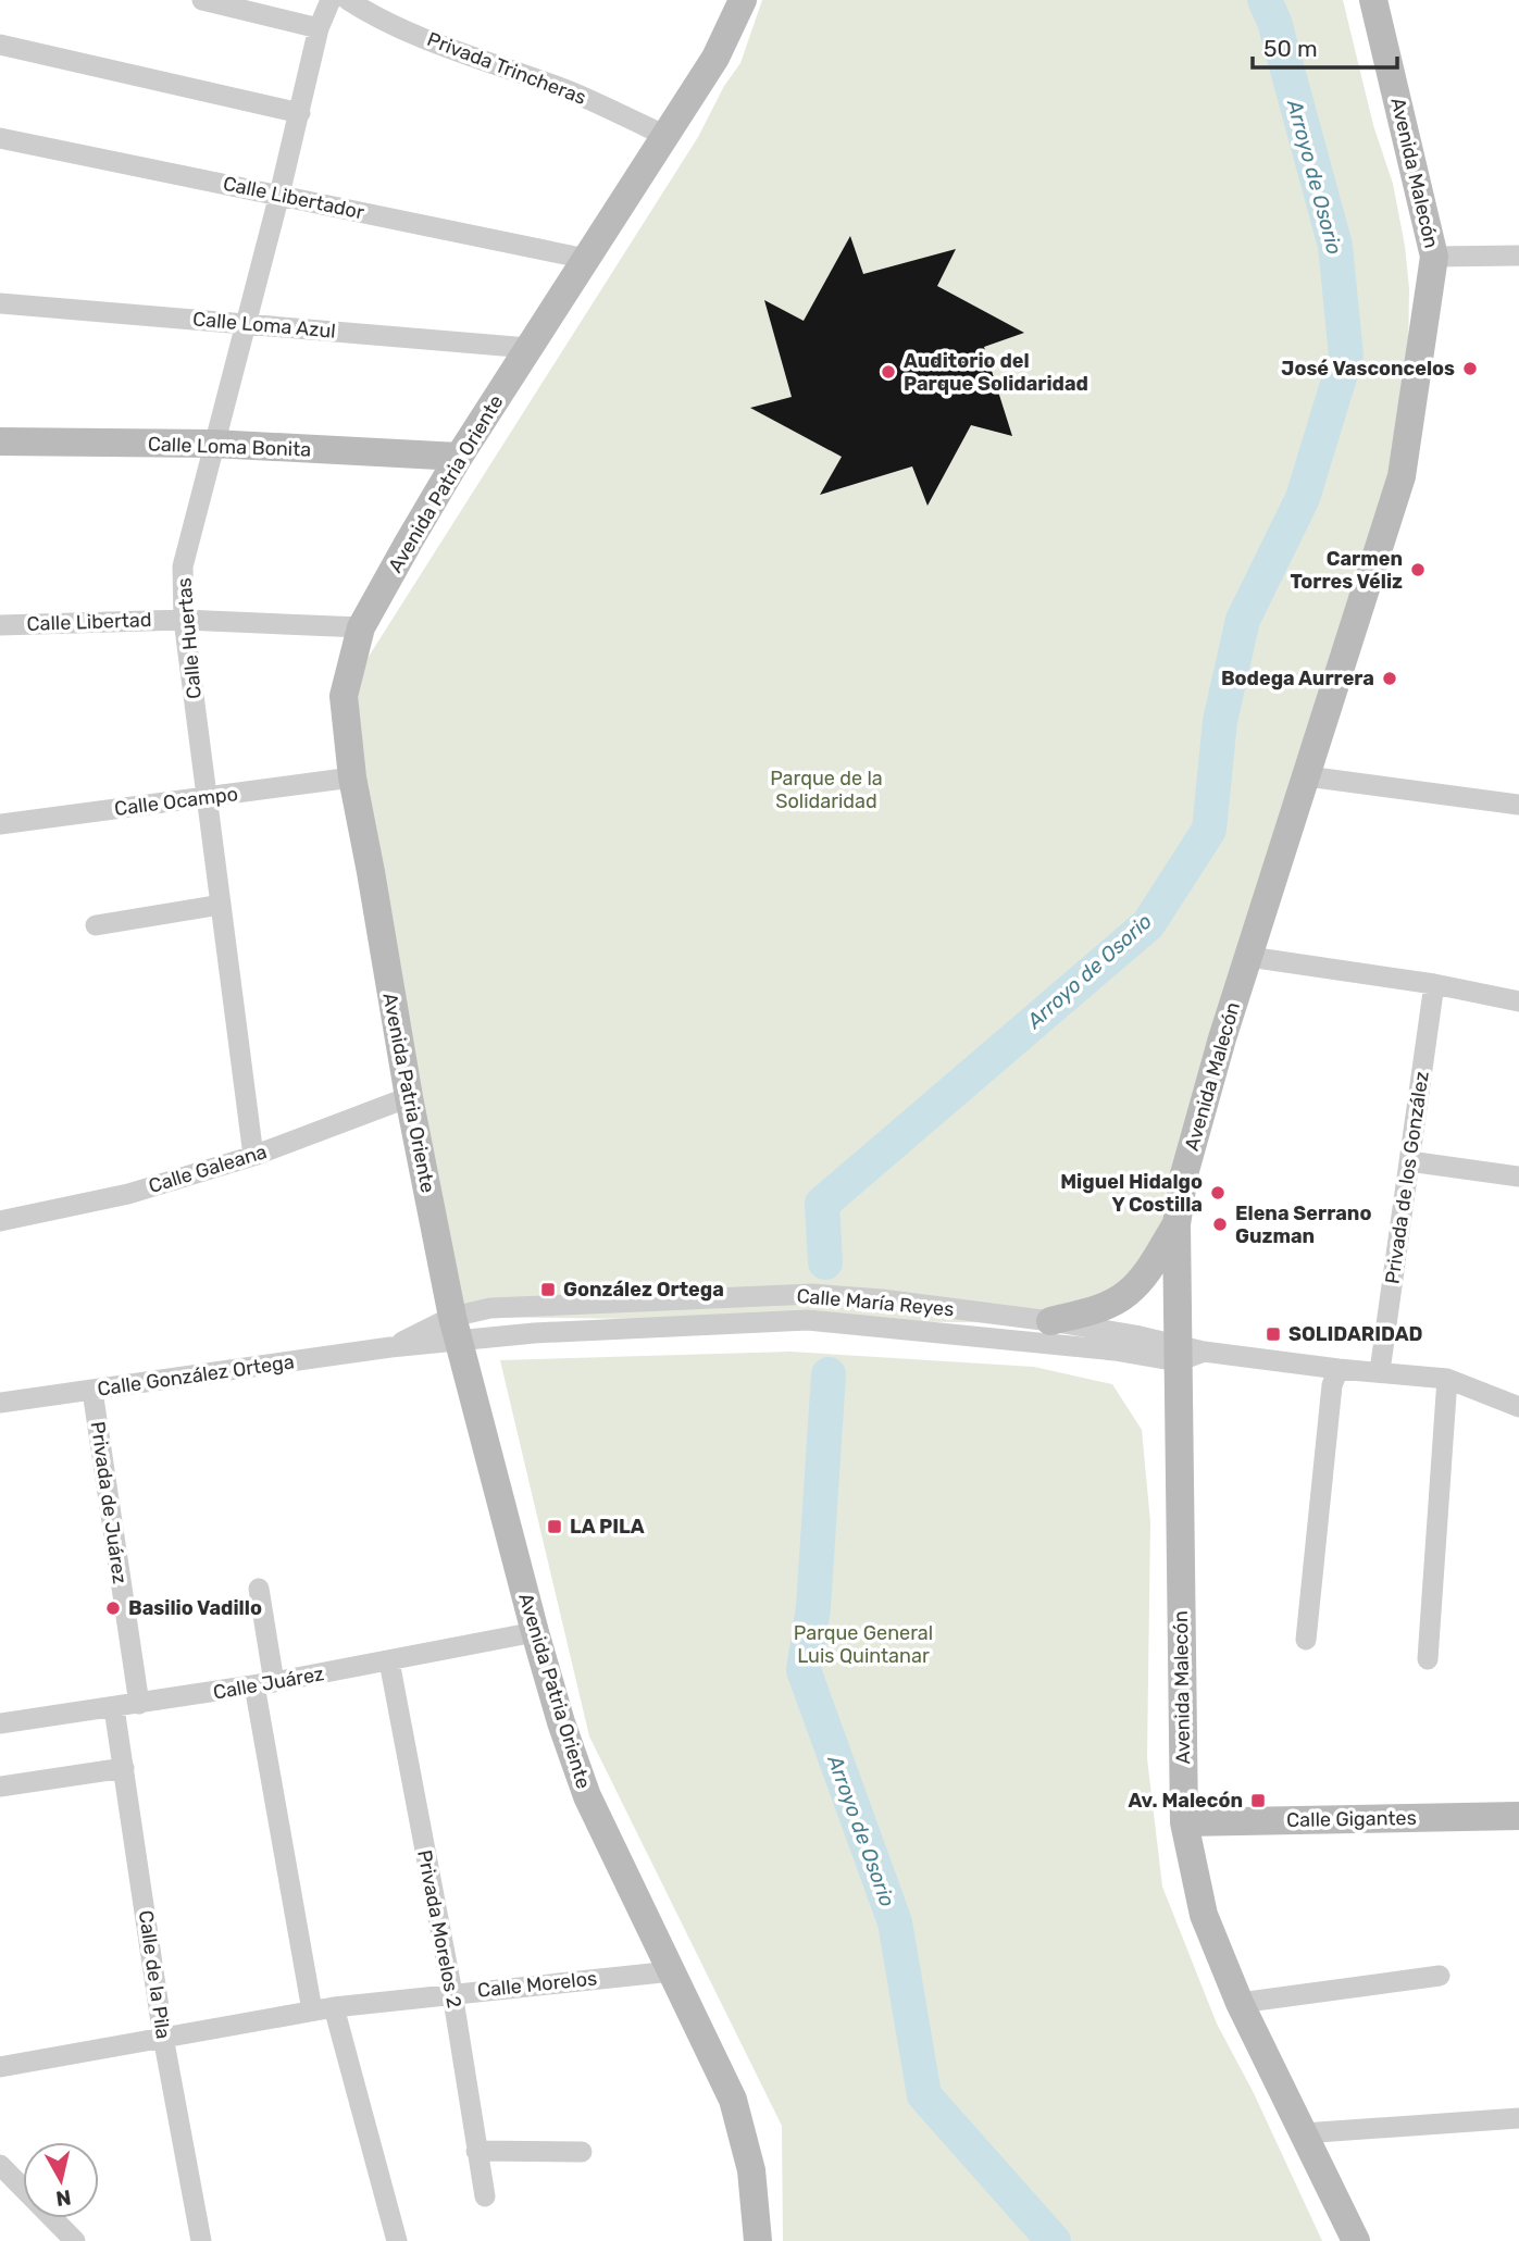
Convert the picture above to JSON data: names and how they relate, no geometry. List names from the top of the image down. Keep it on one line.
{"streets":{"street":["Privada Trincheras","Avenida Malecón","Calle Libertador","Calle Loma Azul","Calle Loma Bonita","Avenida Patria Oriente","Calle Libertad","Calle Huertas","Calle Ocampo","Calle Galeana","Privada de los González","Calle María Reyes","Calle González Ortega","Privada de Juárez","Calle Juárez","Calle Gigantes","Privada Morelos 2","Calle de la Pila","Calle Morelos"]},"crossings":[["Privada Trincheras","Avenida Patria Oriente"],["Avenida Malecón","Calle María Reyes"],["Avenida Malecón","Calle Gigantes"],["Calle Libertador","Avenida Patria Oriente"],["Calle Libertador","Calle Huertas"],["Calle Loma Azul","Avenida Patria Oriente"],["Calle Loma Azul","Calle Huertas"],["Calle Loma Bonita","Avenida Patria Oriente"],["Calle Loma Bonita","Calle Huertas"],["Avenida Patria Oriente","Calle Libertad"],["Avenida Patria Oriente","Calle Ocampo"],["Avenida Patria Oriente","Calle Galeana"],["Avenida Patria Oriente","Calle María Reyes"],["Avenida Patria Oriente","Calle González Ortega"],["Avenida Patria Oriente","Calle Juárez"],["Avenida Patria Oriente","Calle Morelos"],["Calle Libertad","Calle Huertas"],["Calle Huertas","Calle Ocampo"],["Calle Huertas","Calle Galeana"],["Privada de los González","Calle María Reyes"],["Calle María Reyes","Calle González Ortega"],["Calle González Ortega","Privada de Juárez"],["Privada de Juárez","Calle Juárez"],["Calle Juárez","Privada Morelos 2"],["Calle Juárez","Calle de la Pila"],["Privada Morelos 2","Calle Morelos"],["Calle de la Pila","Calle Morelos"]],"water":["Arroyo de Osorio"],"parks":["Parque de la Solidaridad","Parque General Luis Quintanar"],"places":{"other":["José Vasconcelos","Auditorio del Parque Solidaridad","Carmen Torres Véliz","Bodega Aurrera","Miguel Hidalgo Y Costilla","Elena Serrano Guzman","Basilio Vadillo"],"transit":["González Ortega","SOLIDARIDAD","LA PILA","Av. Malecón"]},"scale_bar":"50 m","north":"bottom"}
